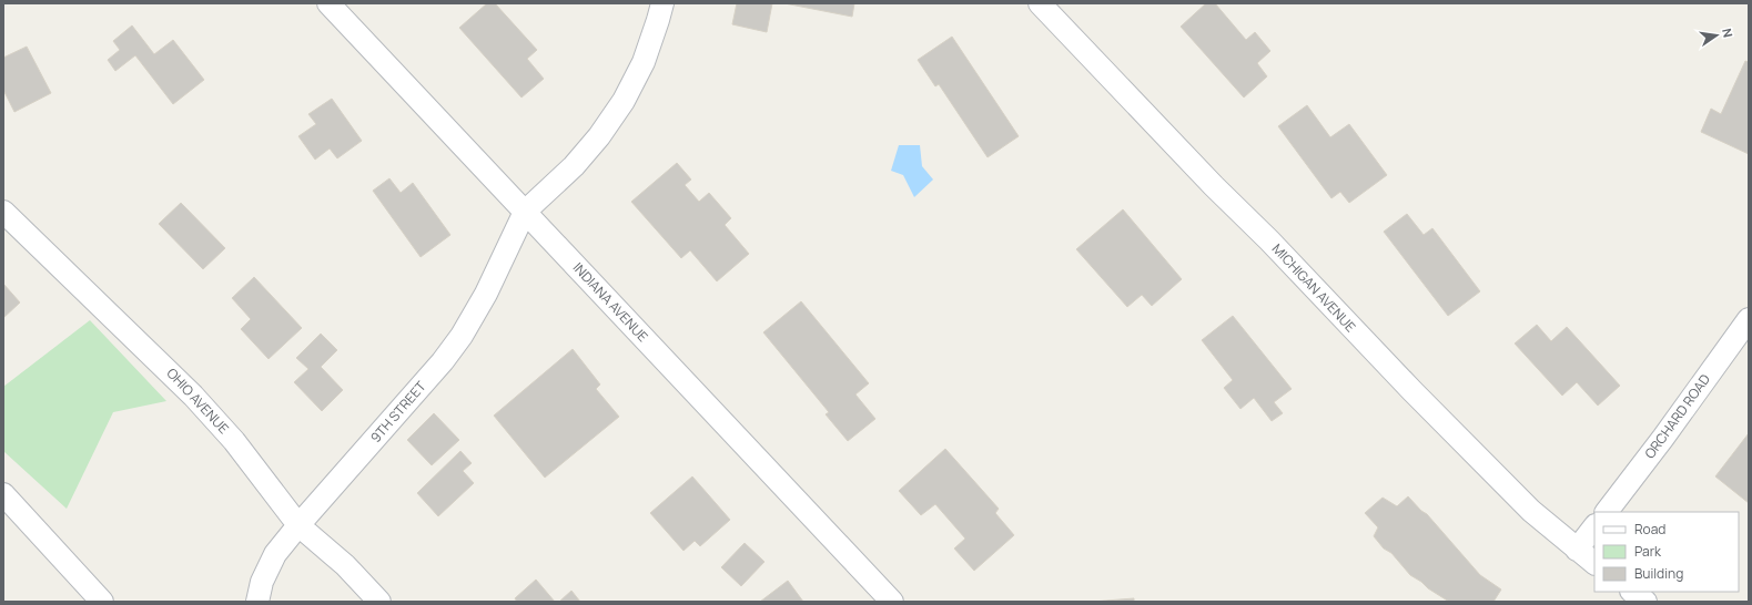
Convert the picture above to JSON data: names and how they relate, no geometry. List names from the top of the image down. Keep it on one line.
{"streets":{"street":["MICHIGAN AVENUE","INDIANA AVENUE","OHIO AVENUE","9TH STREET","ORCHARD ROAD"]},"crossings":[["INDIANA AVENUE","9TH STREET"],["OHIO AVENUE","9TH STREET"]],"legend":["Road","Park","Building"],"north":"right"}
